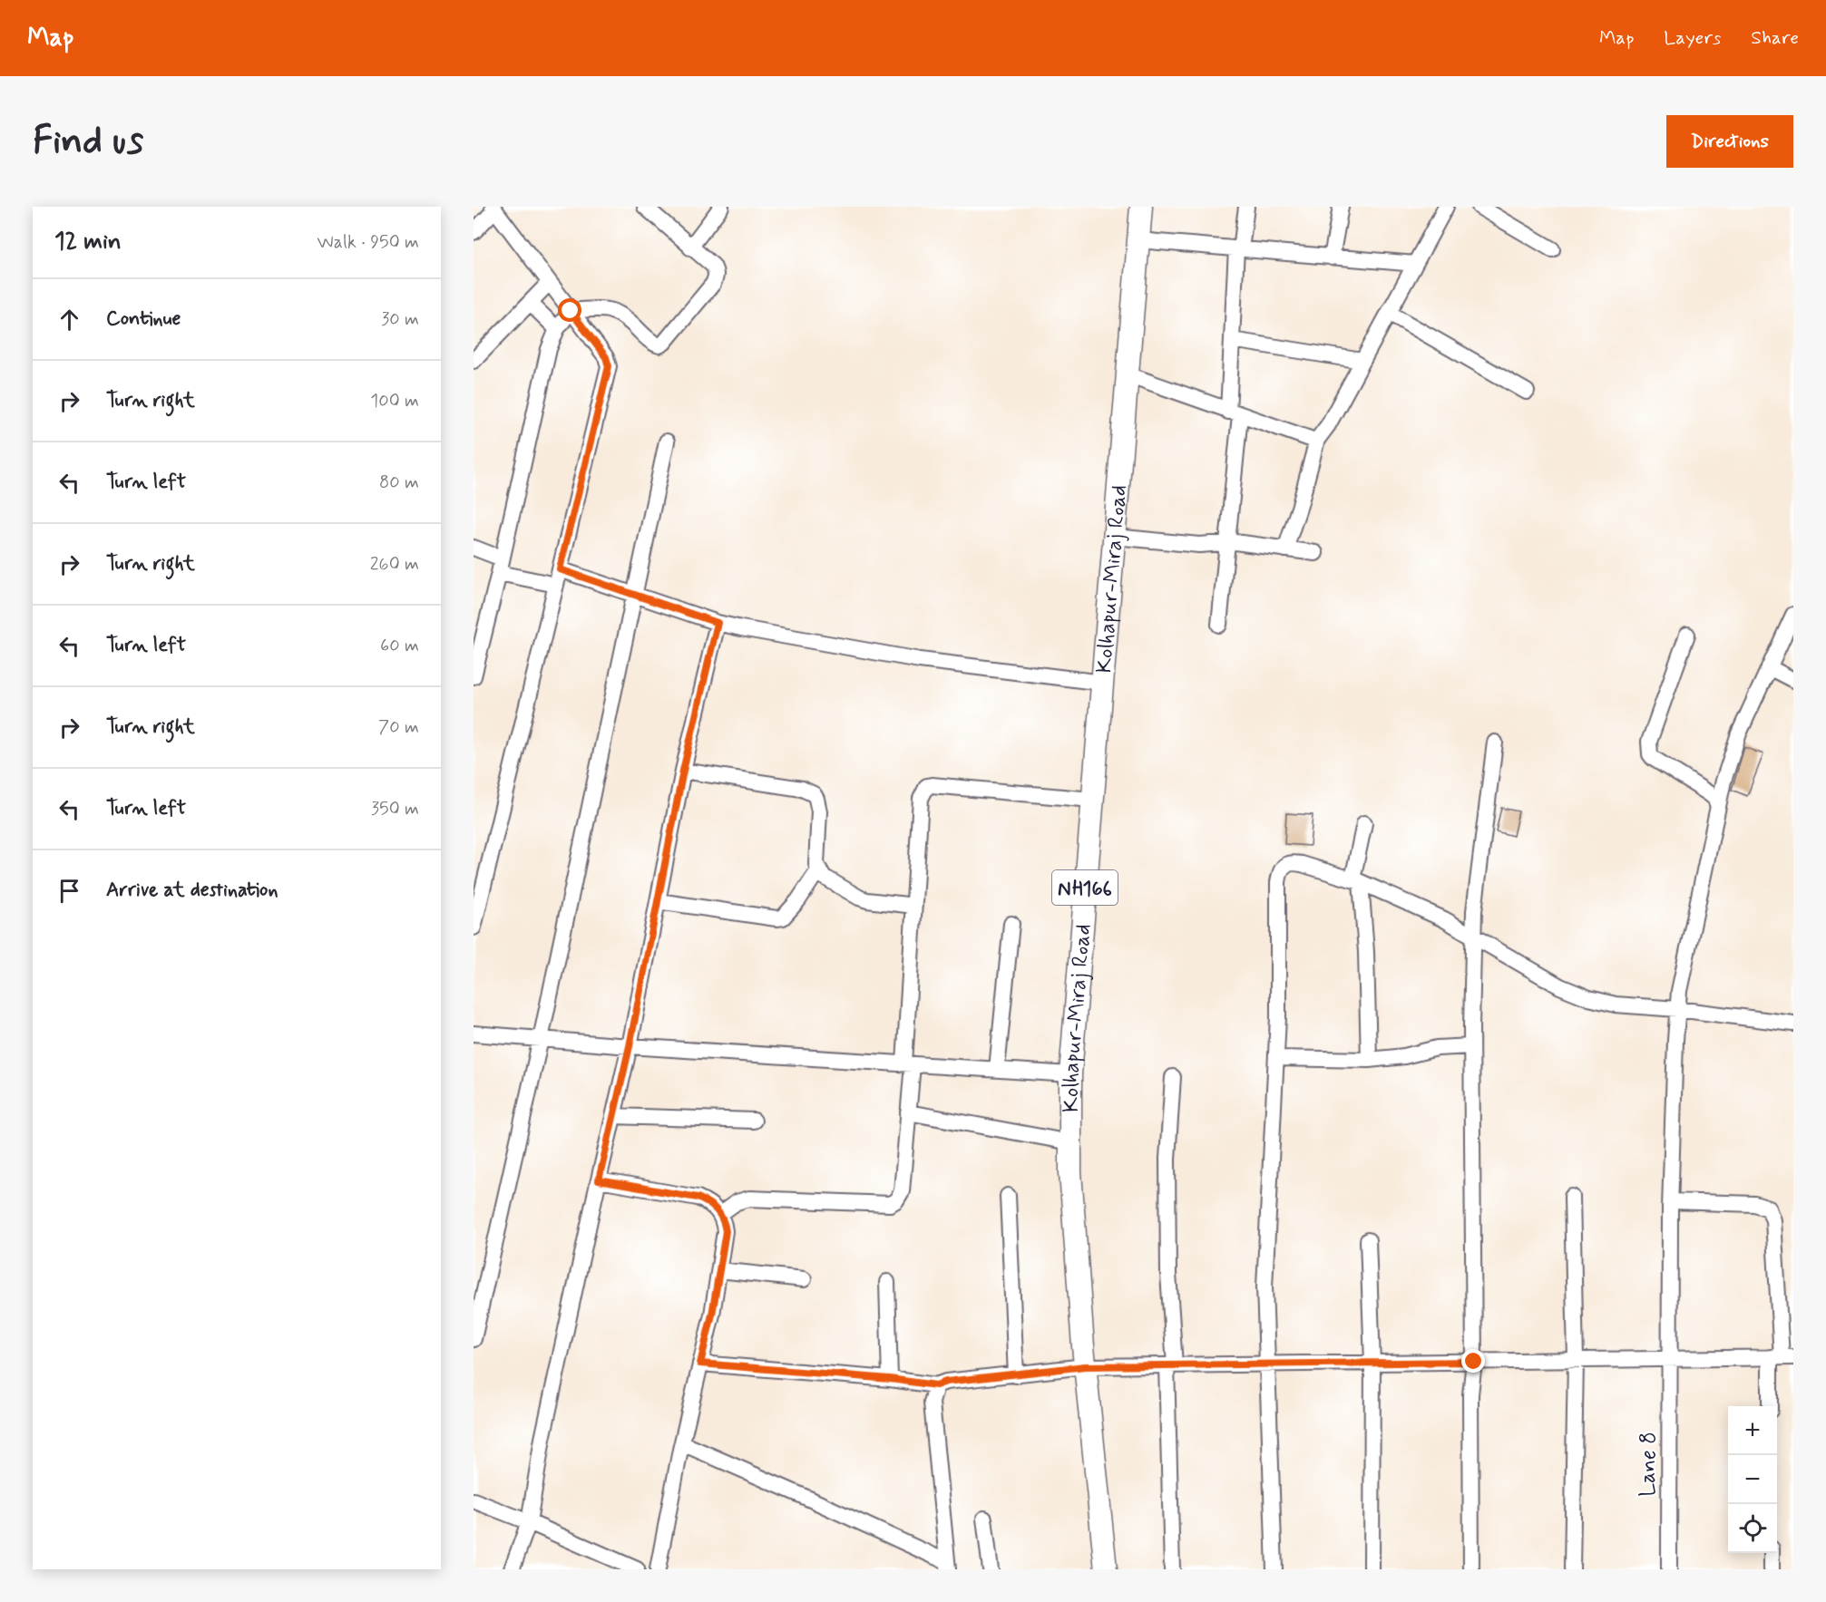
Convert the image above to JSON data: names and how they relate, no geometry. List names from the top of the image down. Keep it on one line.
{"streets":{"highway":["Kolhapur-Miraj Road","NH166"],"street":["Lane 8"]},"page":{"header":"Map","nav":["Map","Layers","Share"],"buttons":"Directions","title":"Find us","heading":["12 min","Walk · 950 m"],"list":[["Continue","30 m"],["Turn right","100 m"],["Turn left","80 m"],["Turn right","260 m"],["Turn left","60 m"],["Turn right","70 m"],["Turn left","350 m"],"Arrive at destination"],"map_buttons":["+","−"]}}
